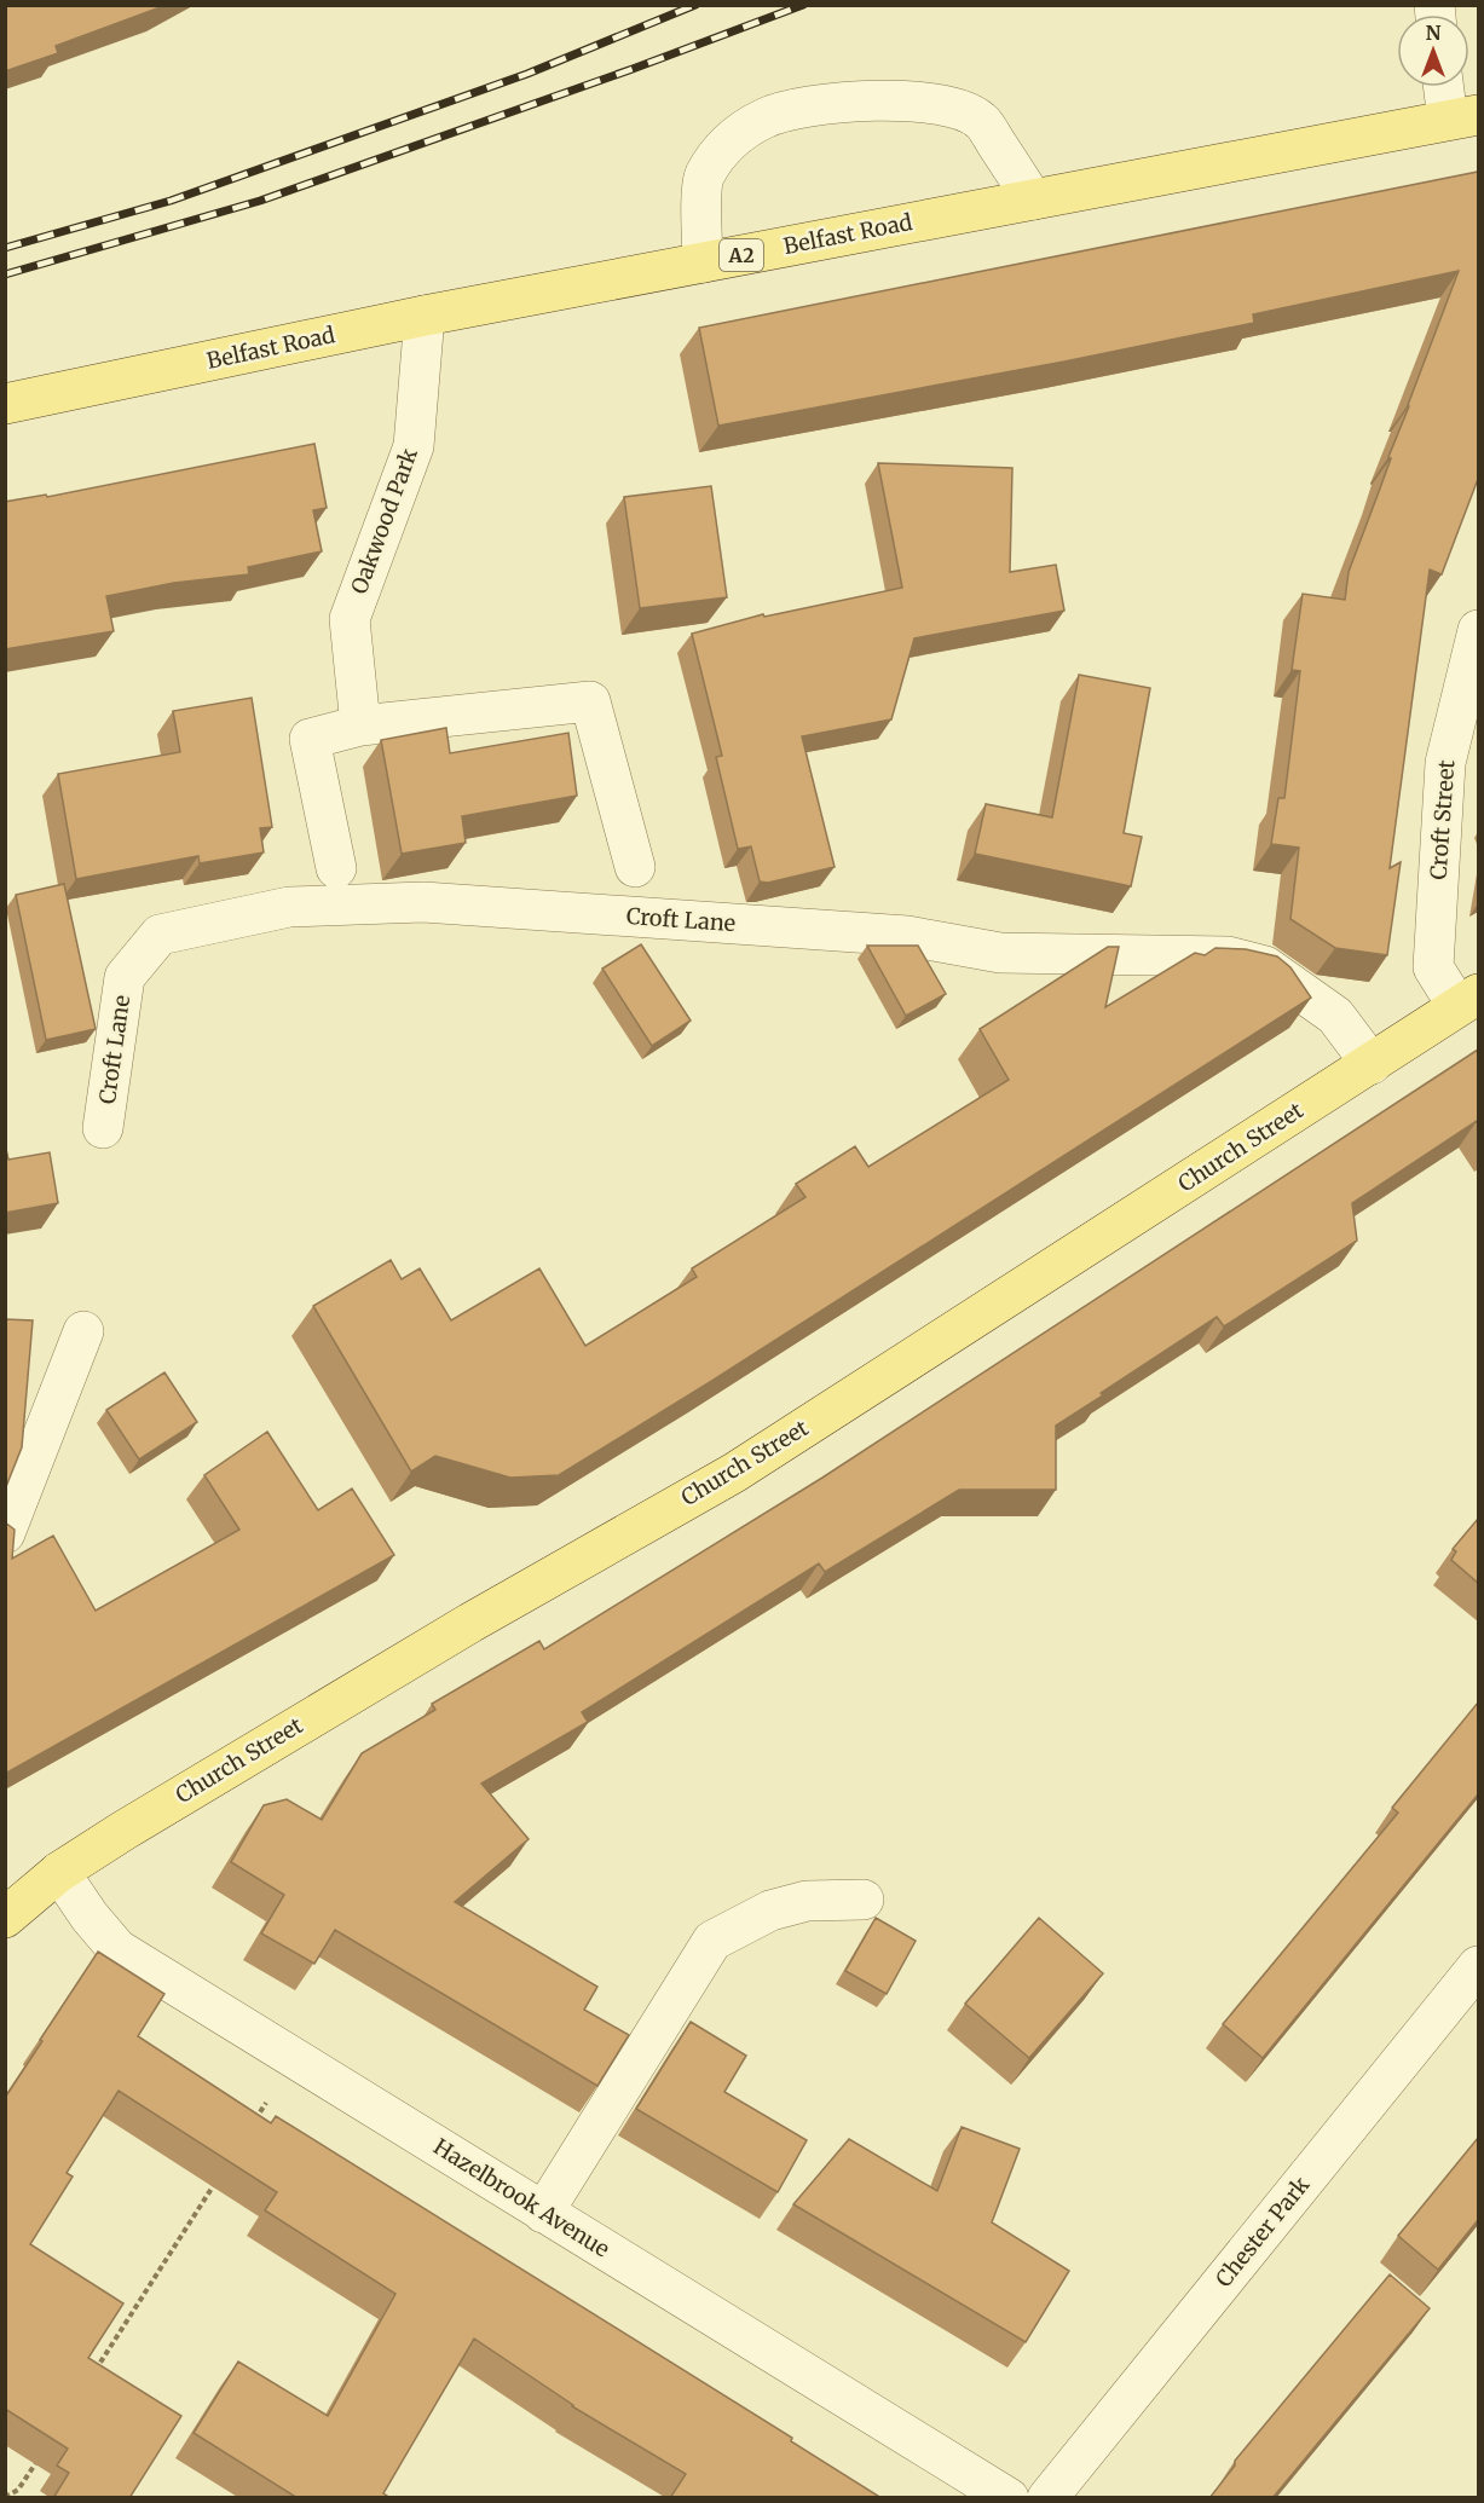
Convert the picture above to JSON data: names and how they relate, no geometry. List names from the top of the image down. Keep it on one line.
{"streets":{"main road":["Belfast Road","A2","Church Street"],"street":["Oakwood Park","Croft Street","Croft Lane","Hazelbrook Avenue","Chester Park"]},"crossings":[["Belfast Road","Oakwood Park"],["Croft Street","Church Street"],["Croft Lane","Church Street"],["Church Street","Hazelbrook Avenue"]],"north":"top"}
